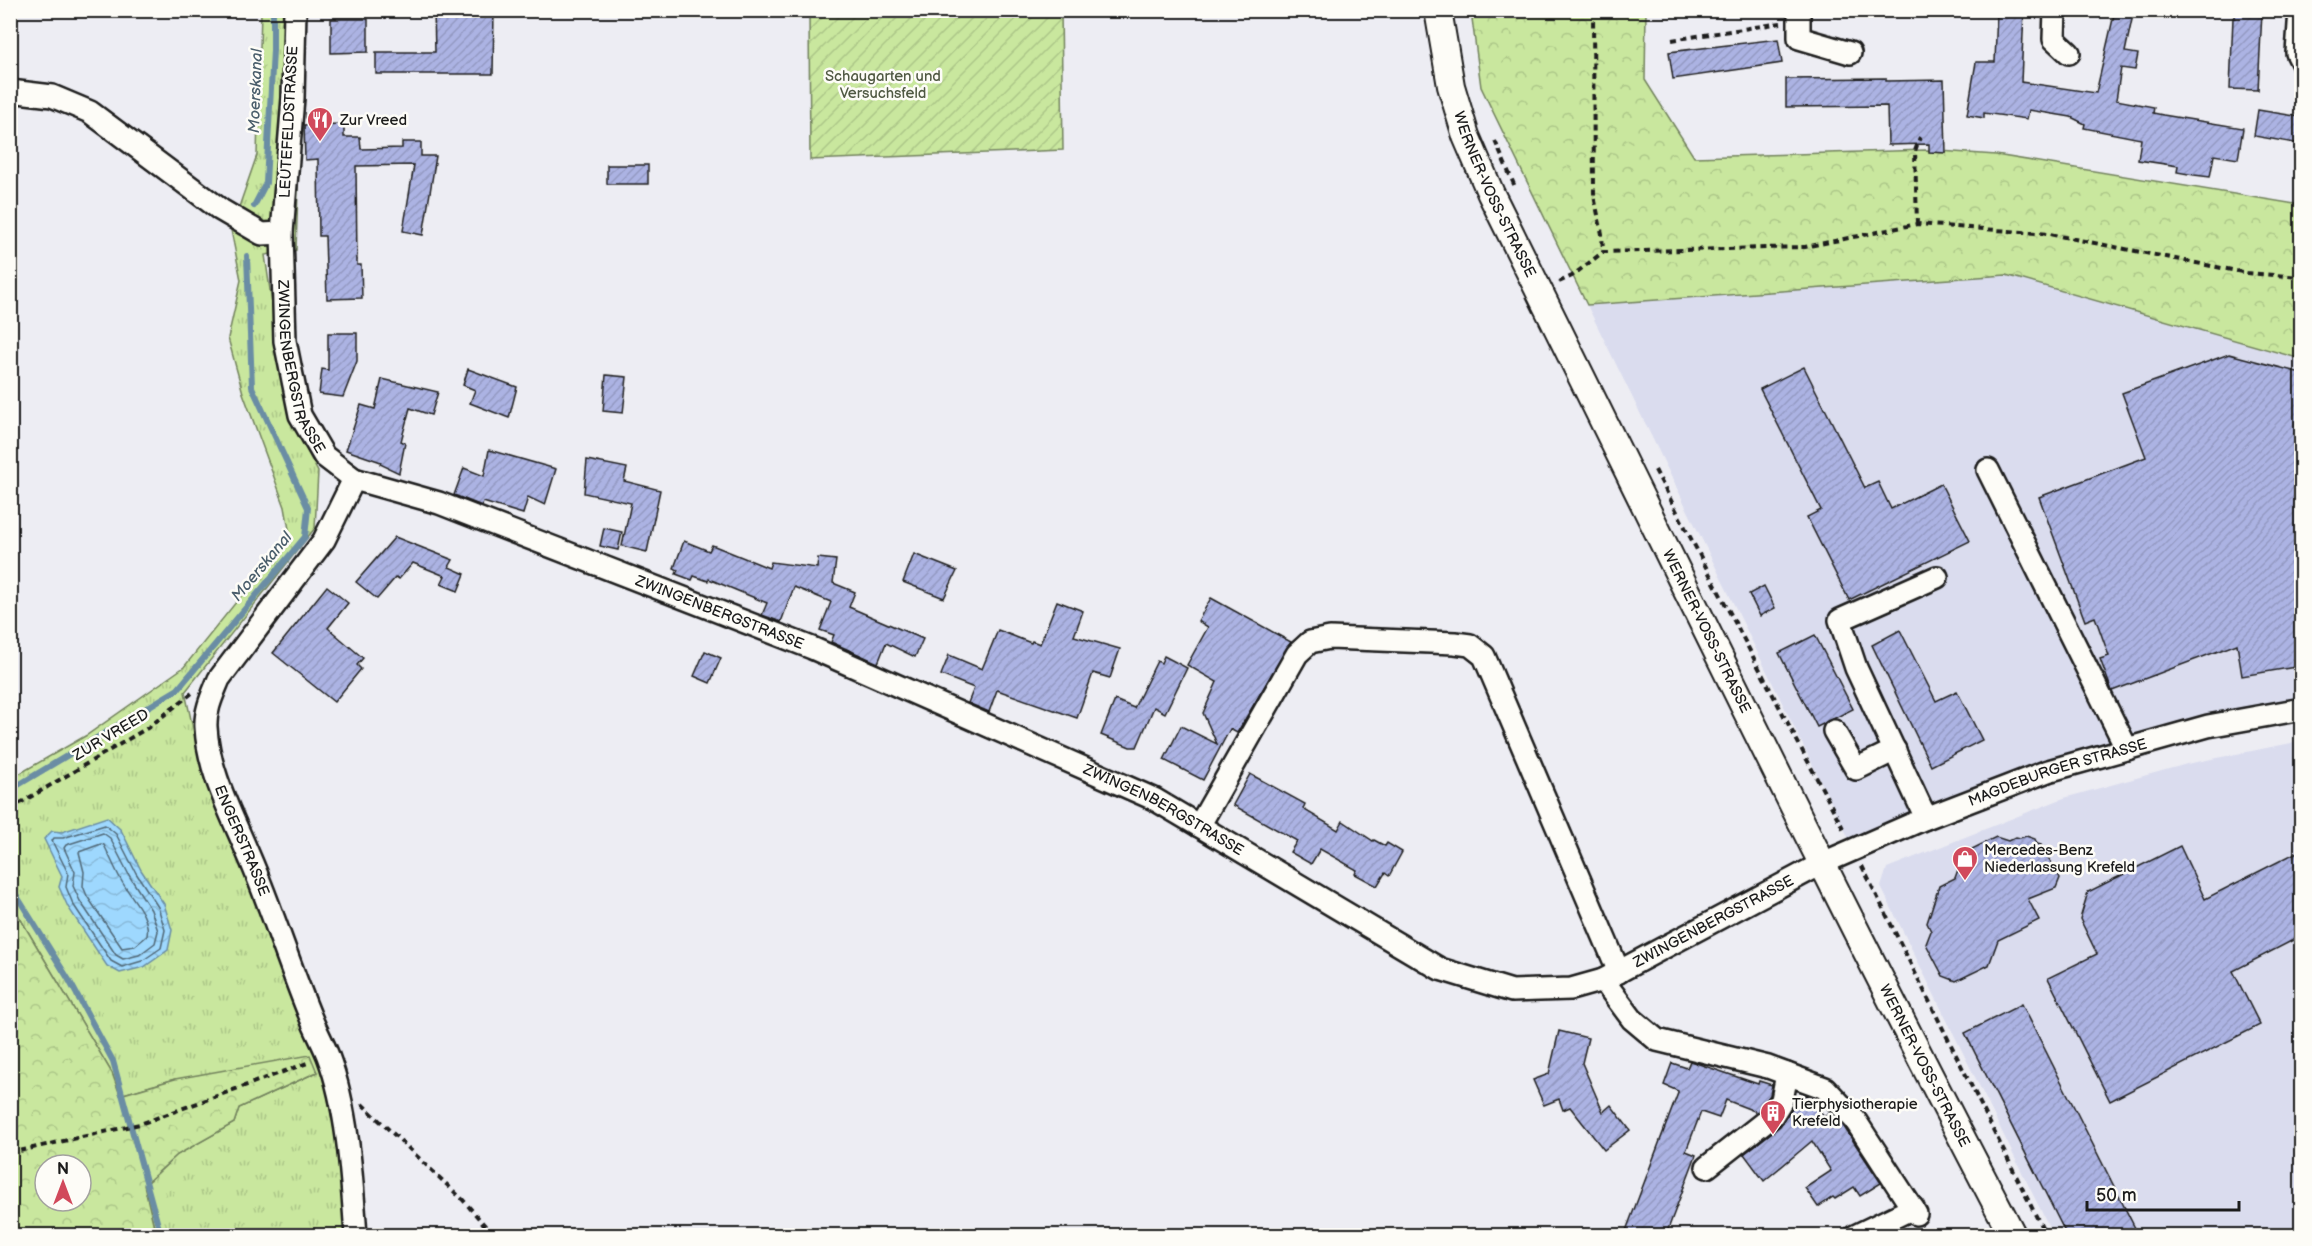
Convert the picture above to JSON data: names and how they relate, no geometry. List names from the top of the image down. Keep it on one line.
{"streets":{"main road":["WERNER-VOSS-STRASSE"],"street":["LEUTEFELDSTRASSE","ZWINGENBERGSTRASSE","MAGDEBURGER STRASSE","ENGERSTRASSE"],"path":["ZUR VREED"]},"crossings":[["LEUTEFELDSTRASSE","ZWINGENBERGSTRASSE"],["WERNER-VOSS-STRASSE","ZWINGENBERGSTRASSE"],["WERNER-VOSS-STRASSE","MAGDEBURGER STRASSE"],["ZWINGENBERGSTRASSE","MAGDEBURGER STRASSE"],["ZWINGENBERGSTRASSE","ENGERSTRASSE"],["ZUR VREED","ENGERSTRASSE"]],"water":["Moerskanal"],"parks":["Schaugarten und Versuchsfeld"],"places":{"restaurant":["Zur Vreed"],"shop":["Mercedes-Benz Niederlassung Krefeld"],"building":["Tierphysiotherapie Krefeld"]},"scale_bar":"50 m","north":"top"}
